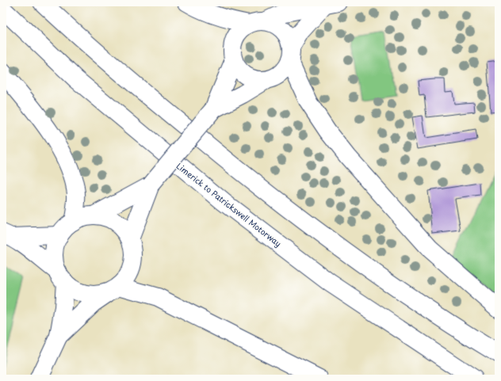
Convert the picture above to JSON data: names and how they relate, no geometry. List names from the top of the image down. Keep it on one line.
{"streets":{"main road":["Limerick to Patrickswell Motorway"]}}
